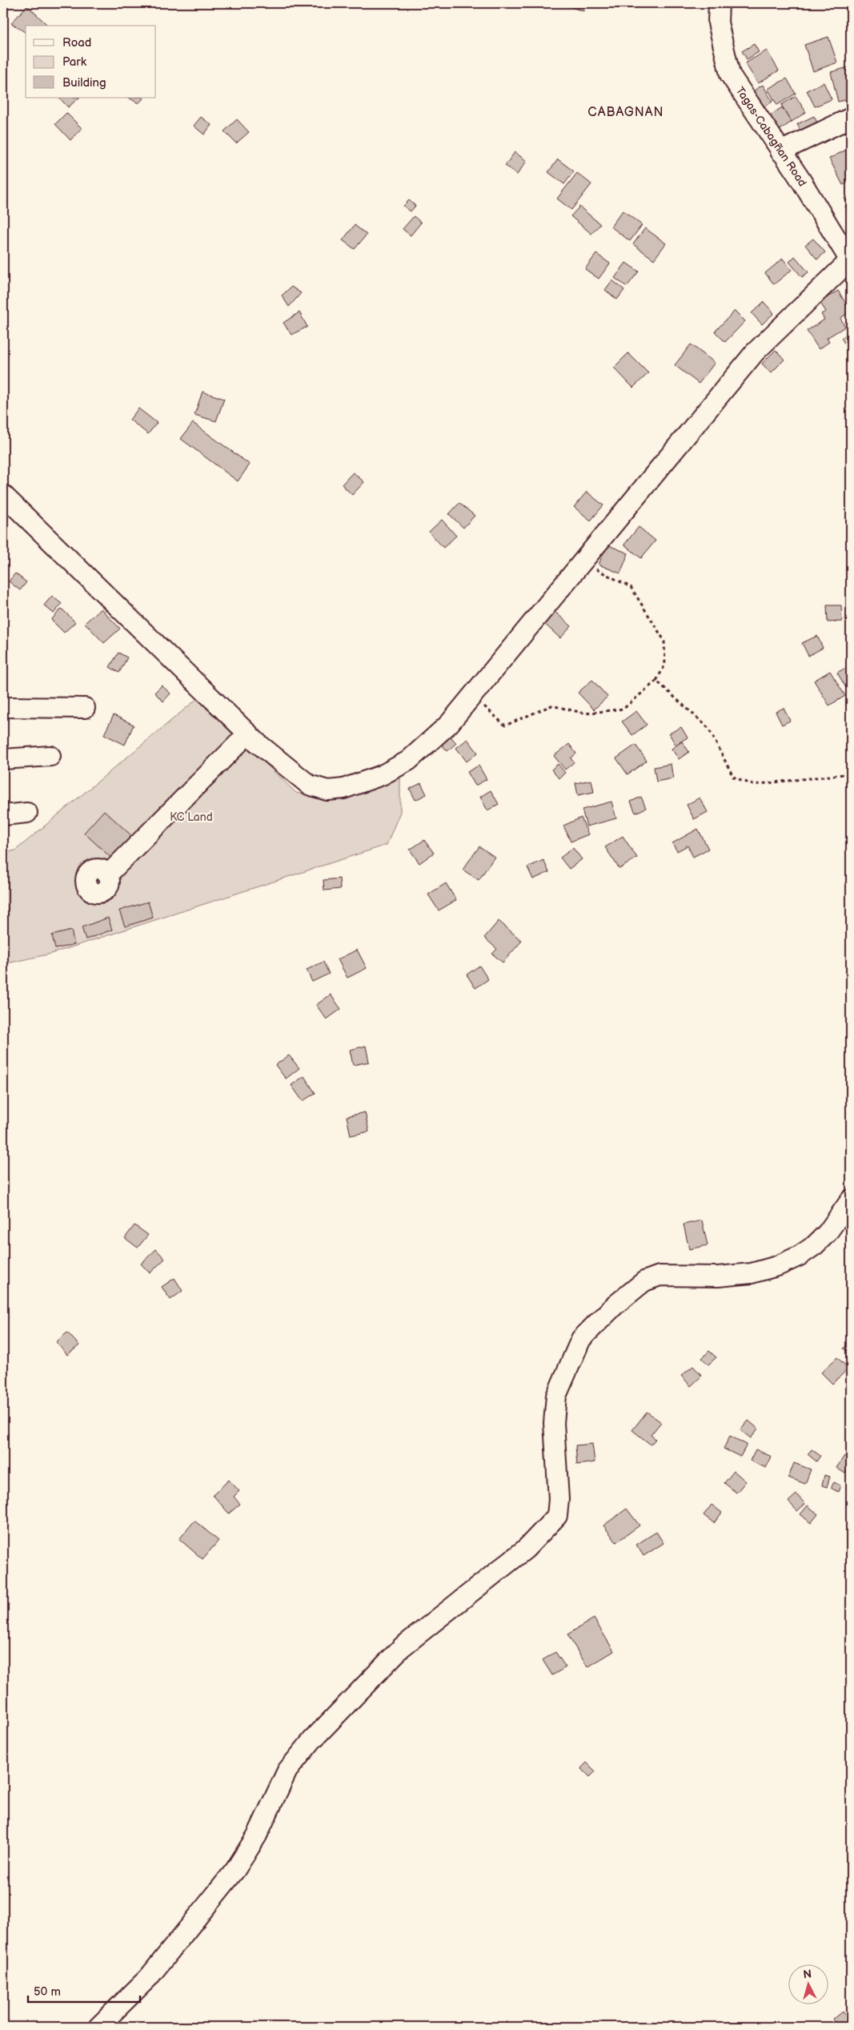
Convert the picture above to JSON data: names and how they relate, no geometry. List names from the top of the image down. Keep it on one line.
{"streets":{"street":["Tagas-Cabagñan Road"]},"districts":["CABAGNAN"],"parks":["KC Land"],"legend":["Road","Park","Building"],"scale_bar":"50 m","north":"top"}
